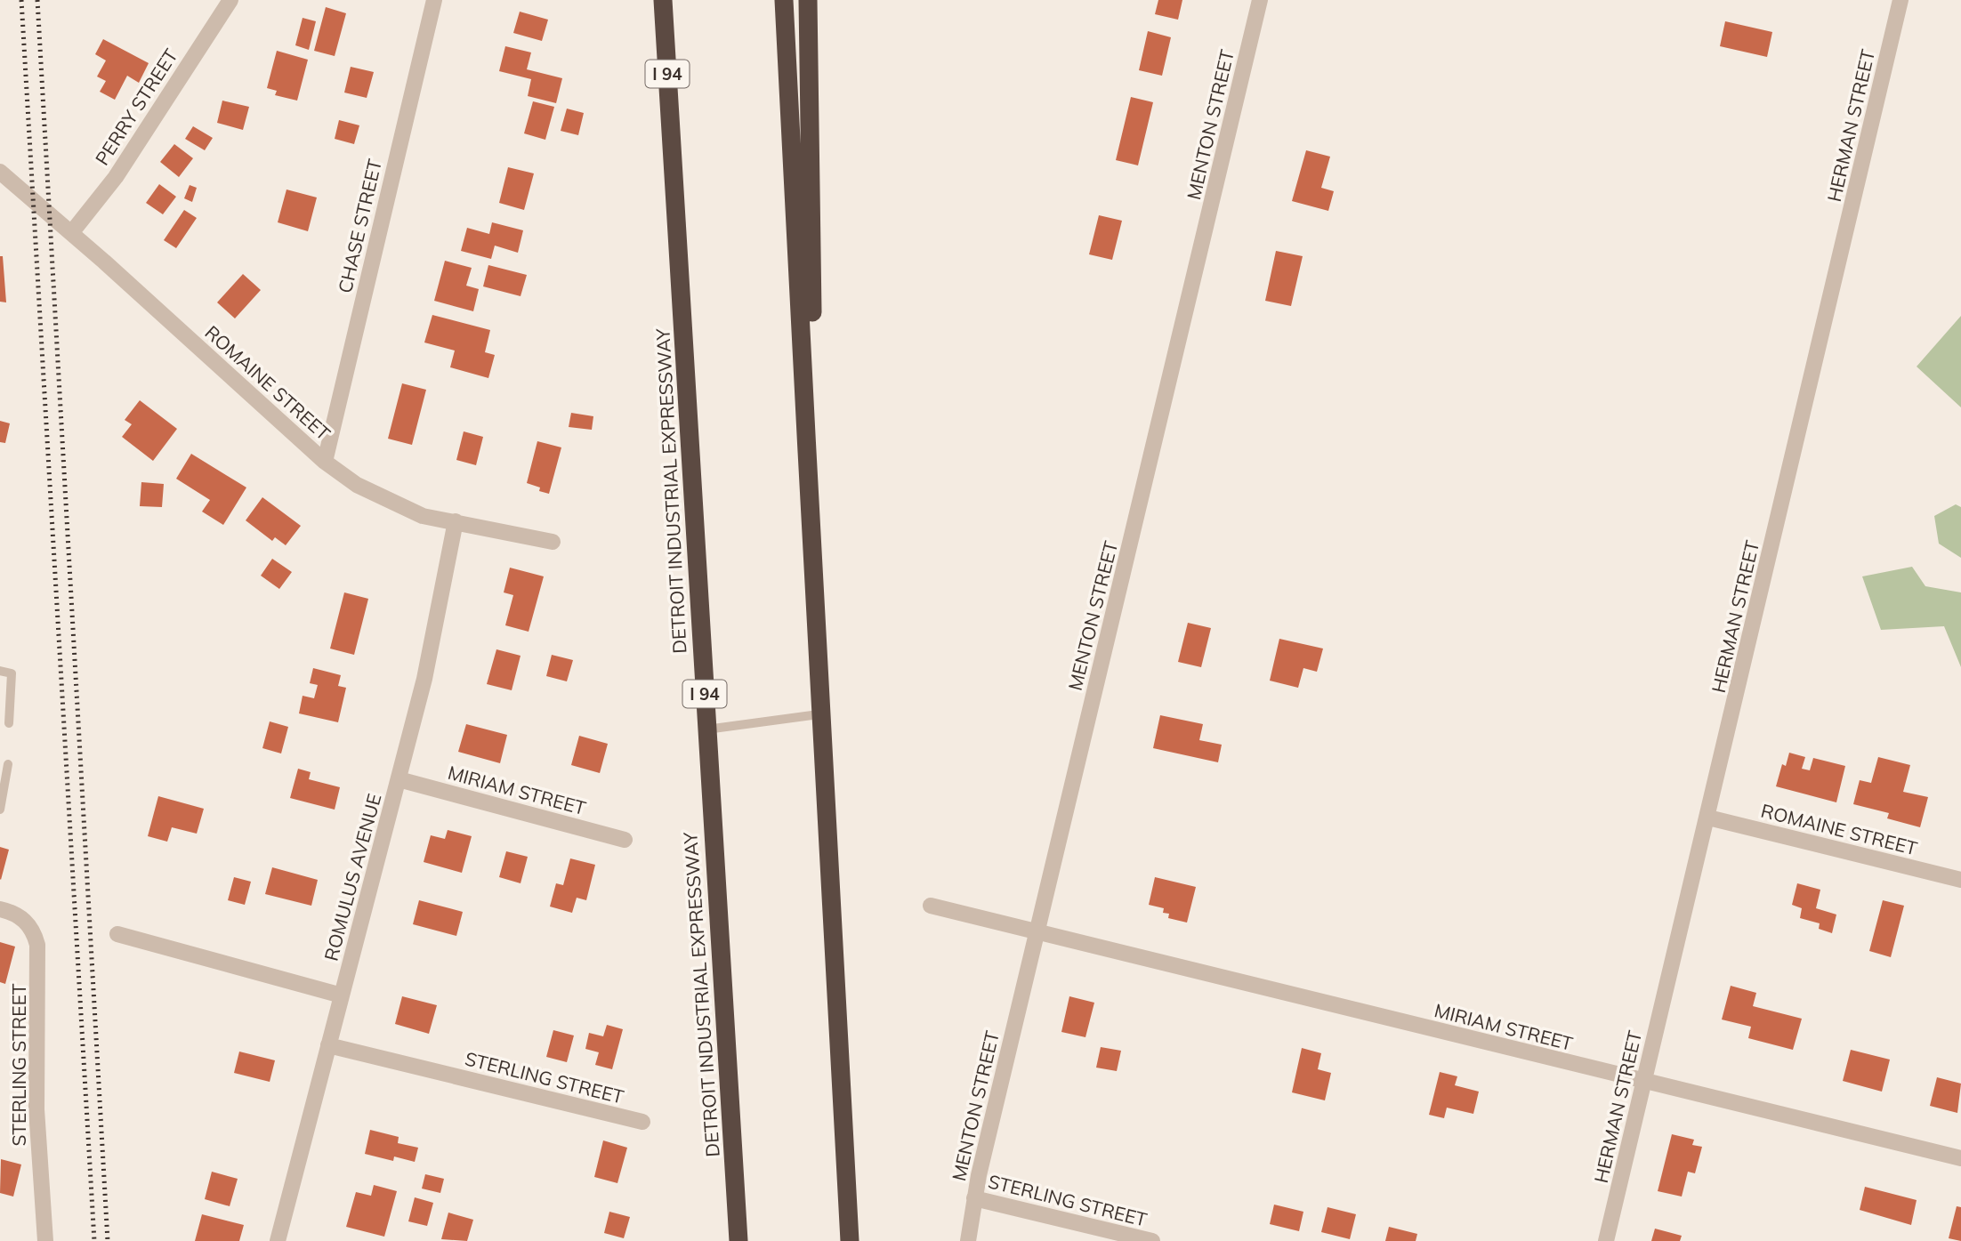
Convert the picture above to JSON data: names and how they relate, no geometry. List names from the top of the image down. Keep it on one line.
{"streets":{"highway":["I 94","DETROIT INDUSTRIAL EXPRESSWAY"],"street":["PERRY STREET","MENTON STREET","HERMAN STREET","CHASE STREET","ROMAINE STREET","MIRIAM STREET","ROMULUS AVENUE","STERLING STREET"]},"crossings":[["PERRY STREET","ROMAINE STREET"],["MENTON STREET","MIRIAM STREET"],["MENTON STREET","STERLING STREET"],["HERMAN STREET","ROMAINE STREET"],["HERMAN STREET","MIRIAM STREET"],["CHASE STREET","ROMAINE STREET"],["ROMAINE STREET","ROMULUS AVENUE"],["MIRIAM STREET","ROMULUS AVENUE"],["ROMULUS AVENUE","STERLING STREET"]]}
